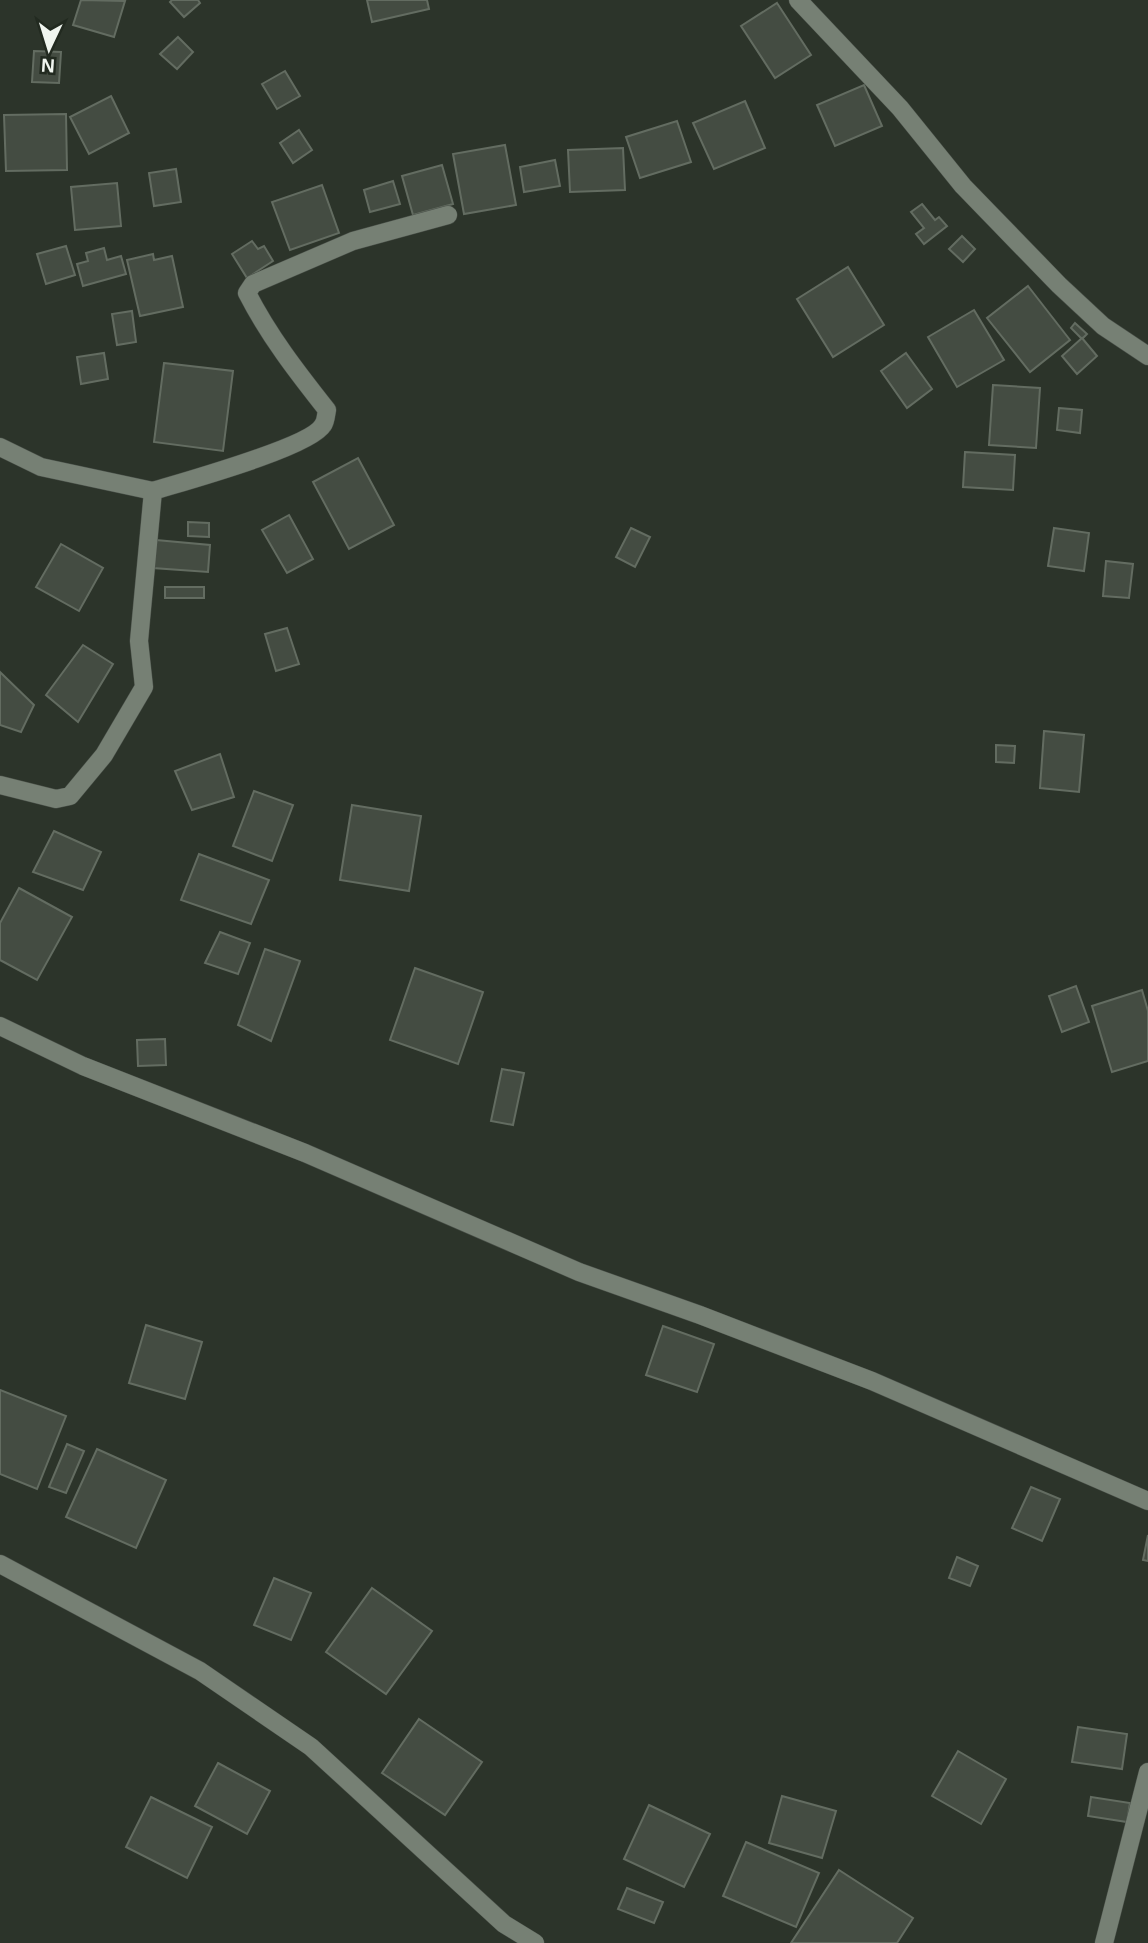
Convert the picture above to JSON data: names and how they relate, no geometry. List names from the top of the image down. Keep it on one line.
{"north":"bottom"}
